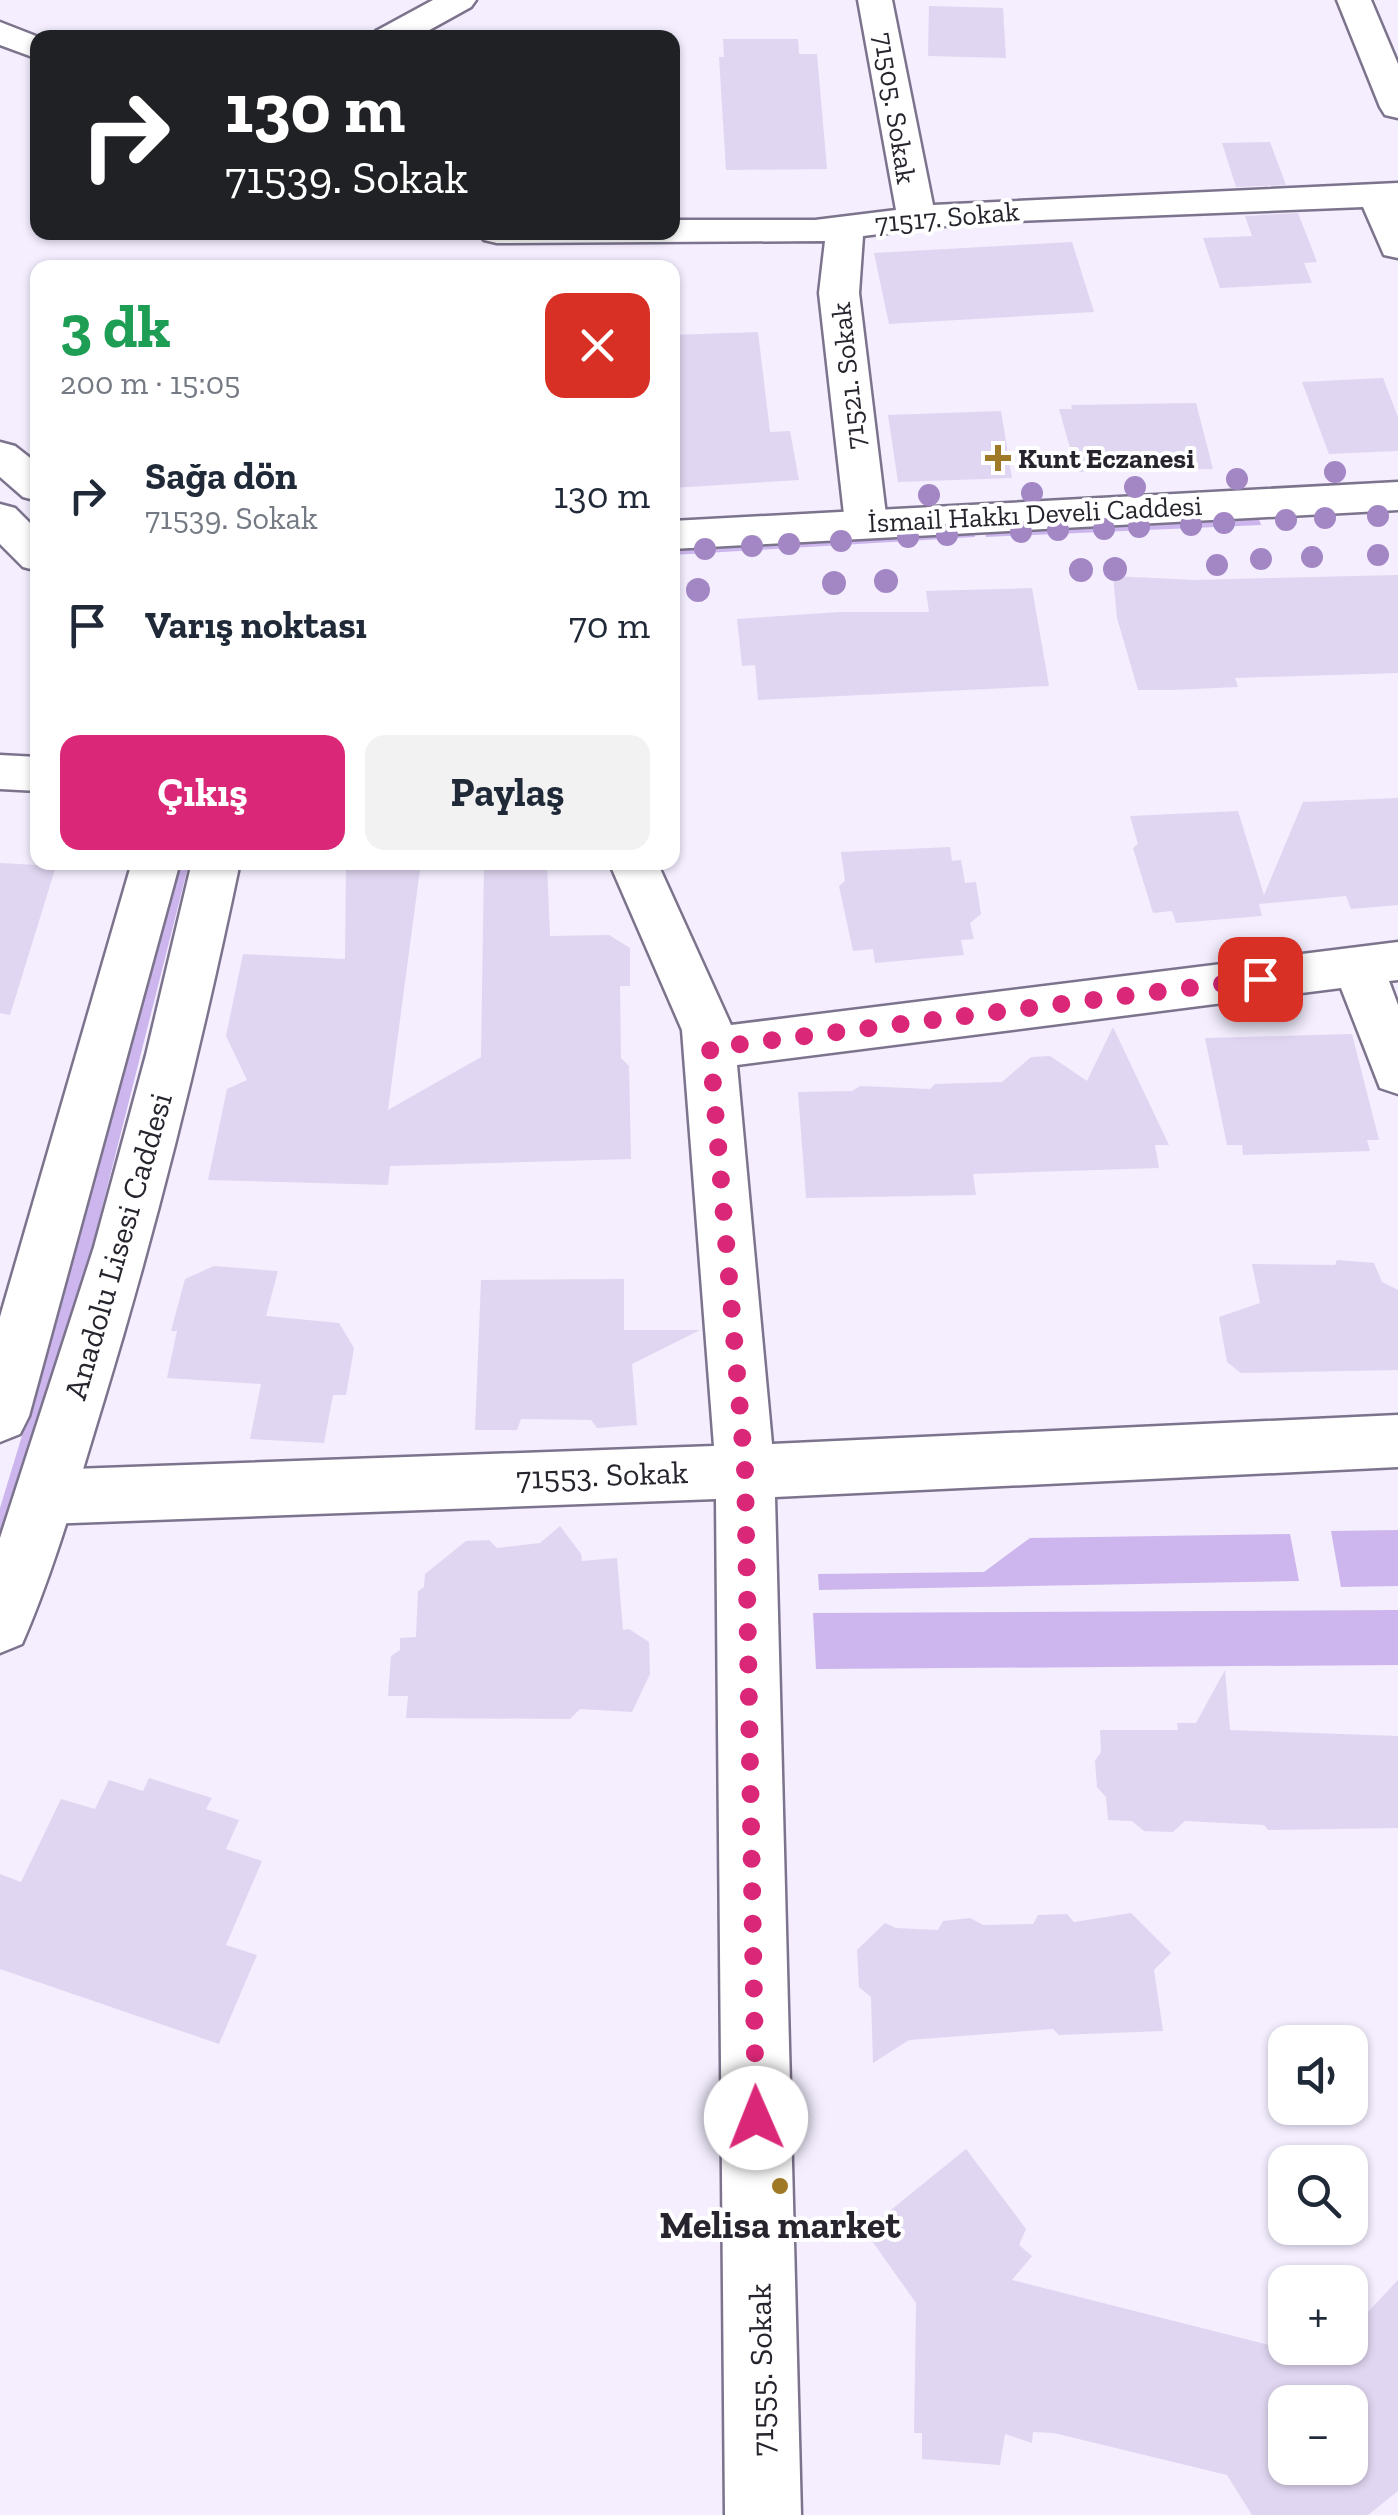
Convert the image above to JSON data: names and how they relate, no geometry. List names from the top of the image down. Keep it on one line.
{"streets":{"street":["71505. Sokak","71517. Sokak","71521. Sokak","İsmail Hakkı Develi Caddesi","Anadolu Lisesi Caddesi","71553. Sokak","71555. Sokak"]},"crossings":[["71505. Sokak","71517. Sokak"],["71517. Sokak","71521. Sokak"],["71521. Sokak","İsmail Hakkı Develi Caddesi"],["Anadolu Lisesi Caddesi","71553. Sokak"],["71553. Sokak","71555. Sokak"]],"places":{"health":["Kunt Eczanesi"],"other":["Melisa market"]},"page":{"turn":["130 m","71539. Sokak"],"heading":["3 dk","200 m · 15:05"],"list":[{"name":"Sağa dön","note":"71539. Sokak","value":"130 m"},{"name":"Varış noktası","value":"70 m"}],"buttons":["Çıkış","Paylaş"],"map_buttons":["+","−"]}}
